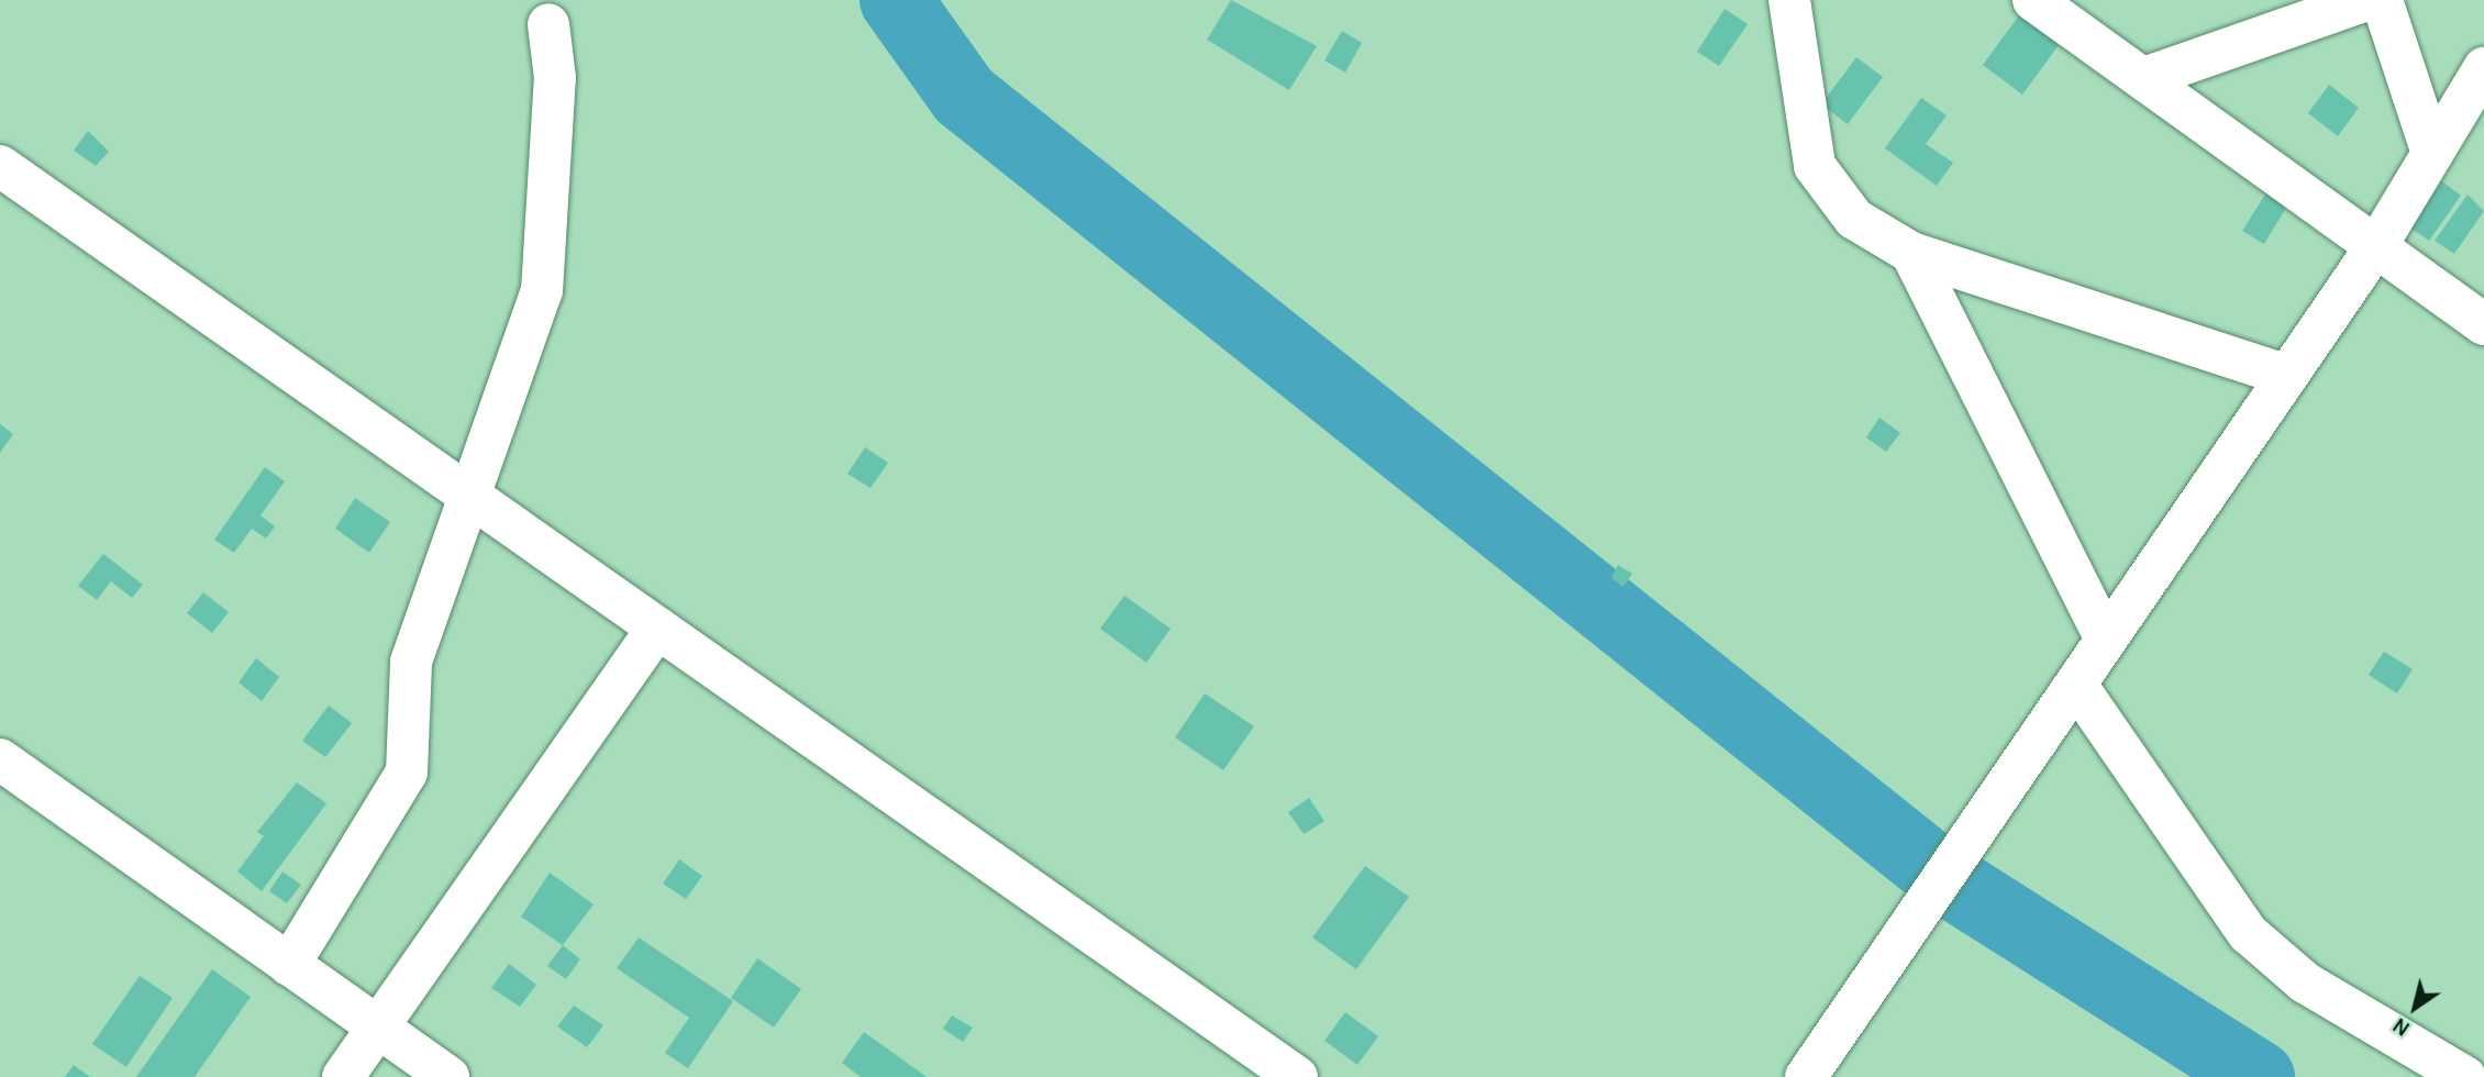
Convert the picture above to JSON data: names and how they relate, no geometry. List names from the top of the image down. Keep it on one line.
{"north":"bottom left"}
